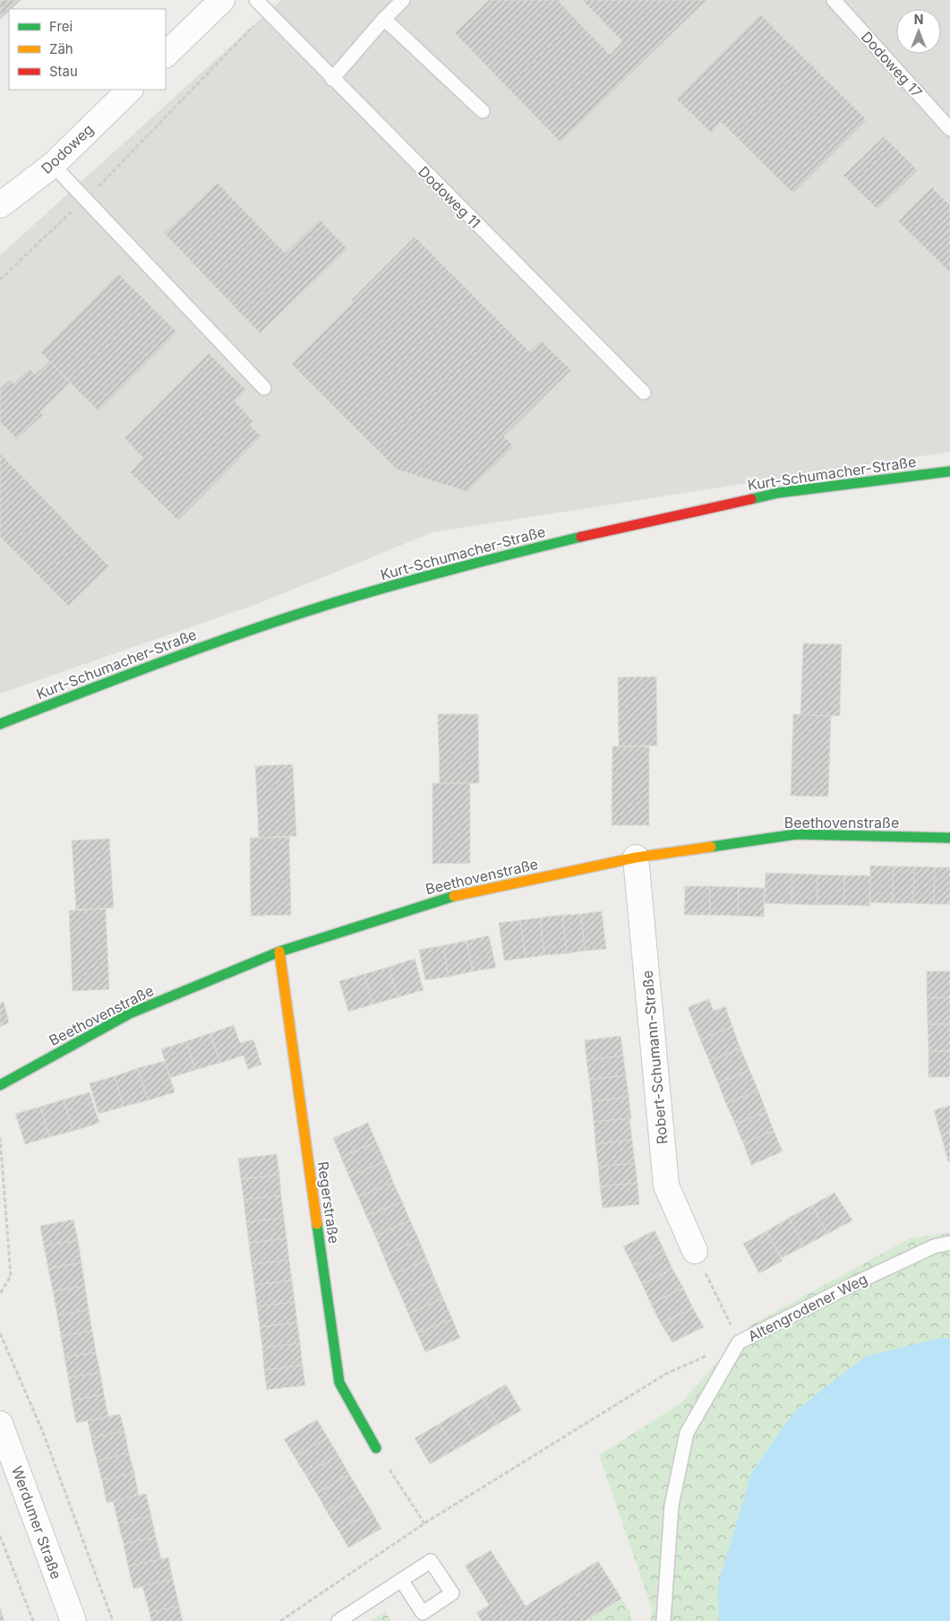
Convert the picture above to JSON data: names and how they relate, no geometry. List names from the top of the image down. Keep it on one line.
{"streets":{"street":["Dodoweg","Kurt-Schumacher-Straße","Beethovenstraße","Robert-Schumann-Straße","Regerstraße","Werdumer Straße"],"lane":["Dodoweg 17","Dodoweg 11","Altengrodener Weg"]},"crossings":[["Beethovenstraße","Robert-Schumann-Straße"],["Beethovenstraße","Regerstraße"]],"legend":["Frei","Zäh","Stau"],"north":"top"}
